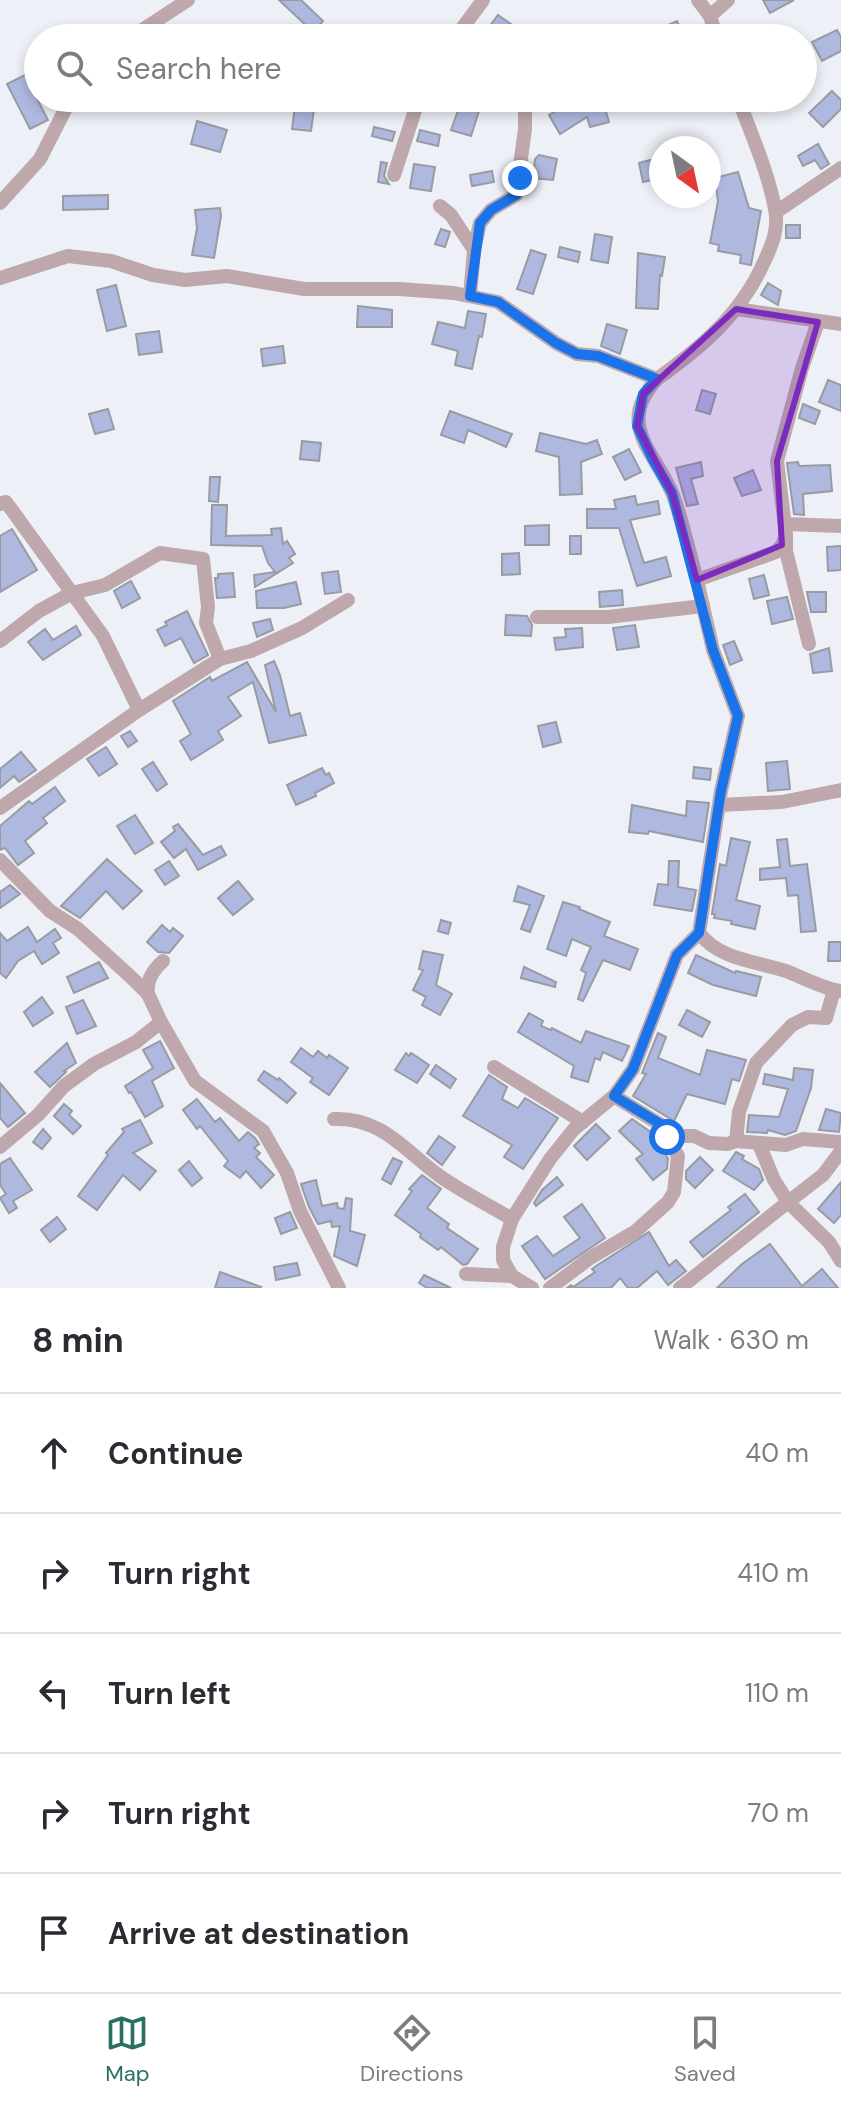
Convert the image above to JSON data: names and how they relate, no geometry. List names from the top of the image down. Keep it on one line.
{"north":"bottom right","page":{"search":"Search here","heading":["8 min","Walk · 630 m"],"list":[["Continue","40 m"],["Turn right","410 m"],["Turn left","110 m"],["Turn right","70 m"],"Arrive at destination"],"nav":["Map","Directions","Saved"]}}
